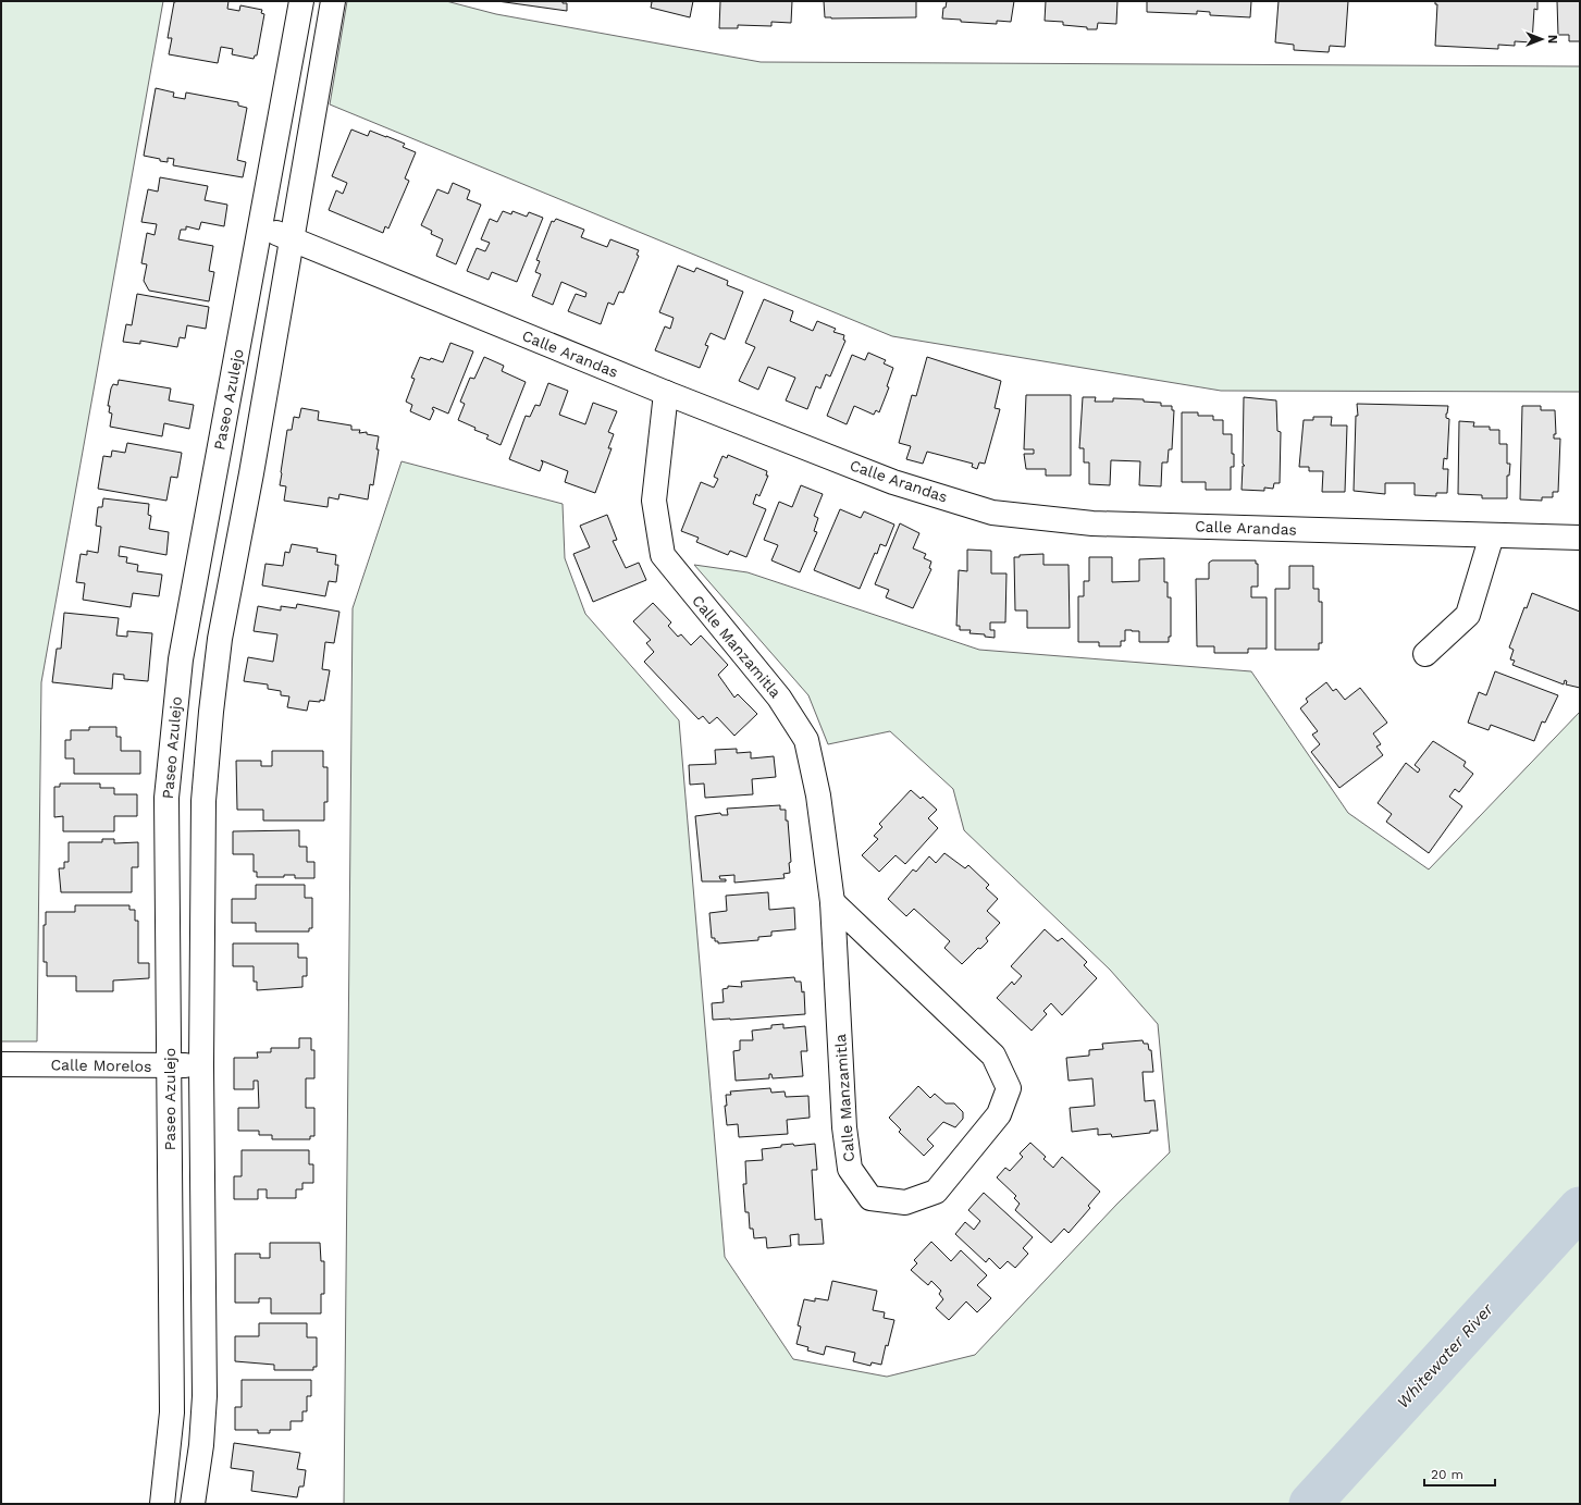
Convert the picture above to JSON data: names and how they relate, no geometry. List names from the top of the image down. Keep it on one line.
{"streets":{"street":["Calle Arandas","Paseo Azulejo","Calle Manzamitla","Calle Morelos"]},"crossings":[["Calle Arandas","Paseo Azulejo"],["Calle Arandas","Calle Manzamitla"],["Paseo Azulejo","Calle Morelos"]],"water":["Whitewater River"],"scale_bar":"20 m","north":"right"}
